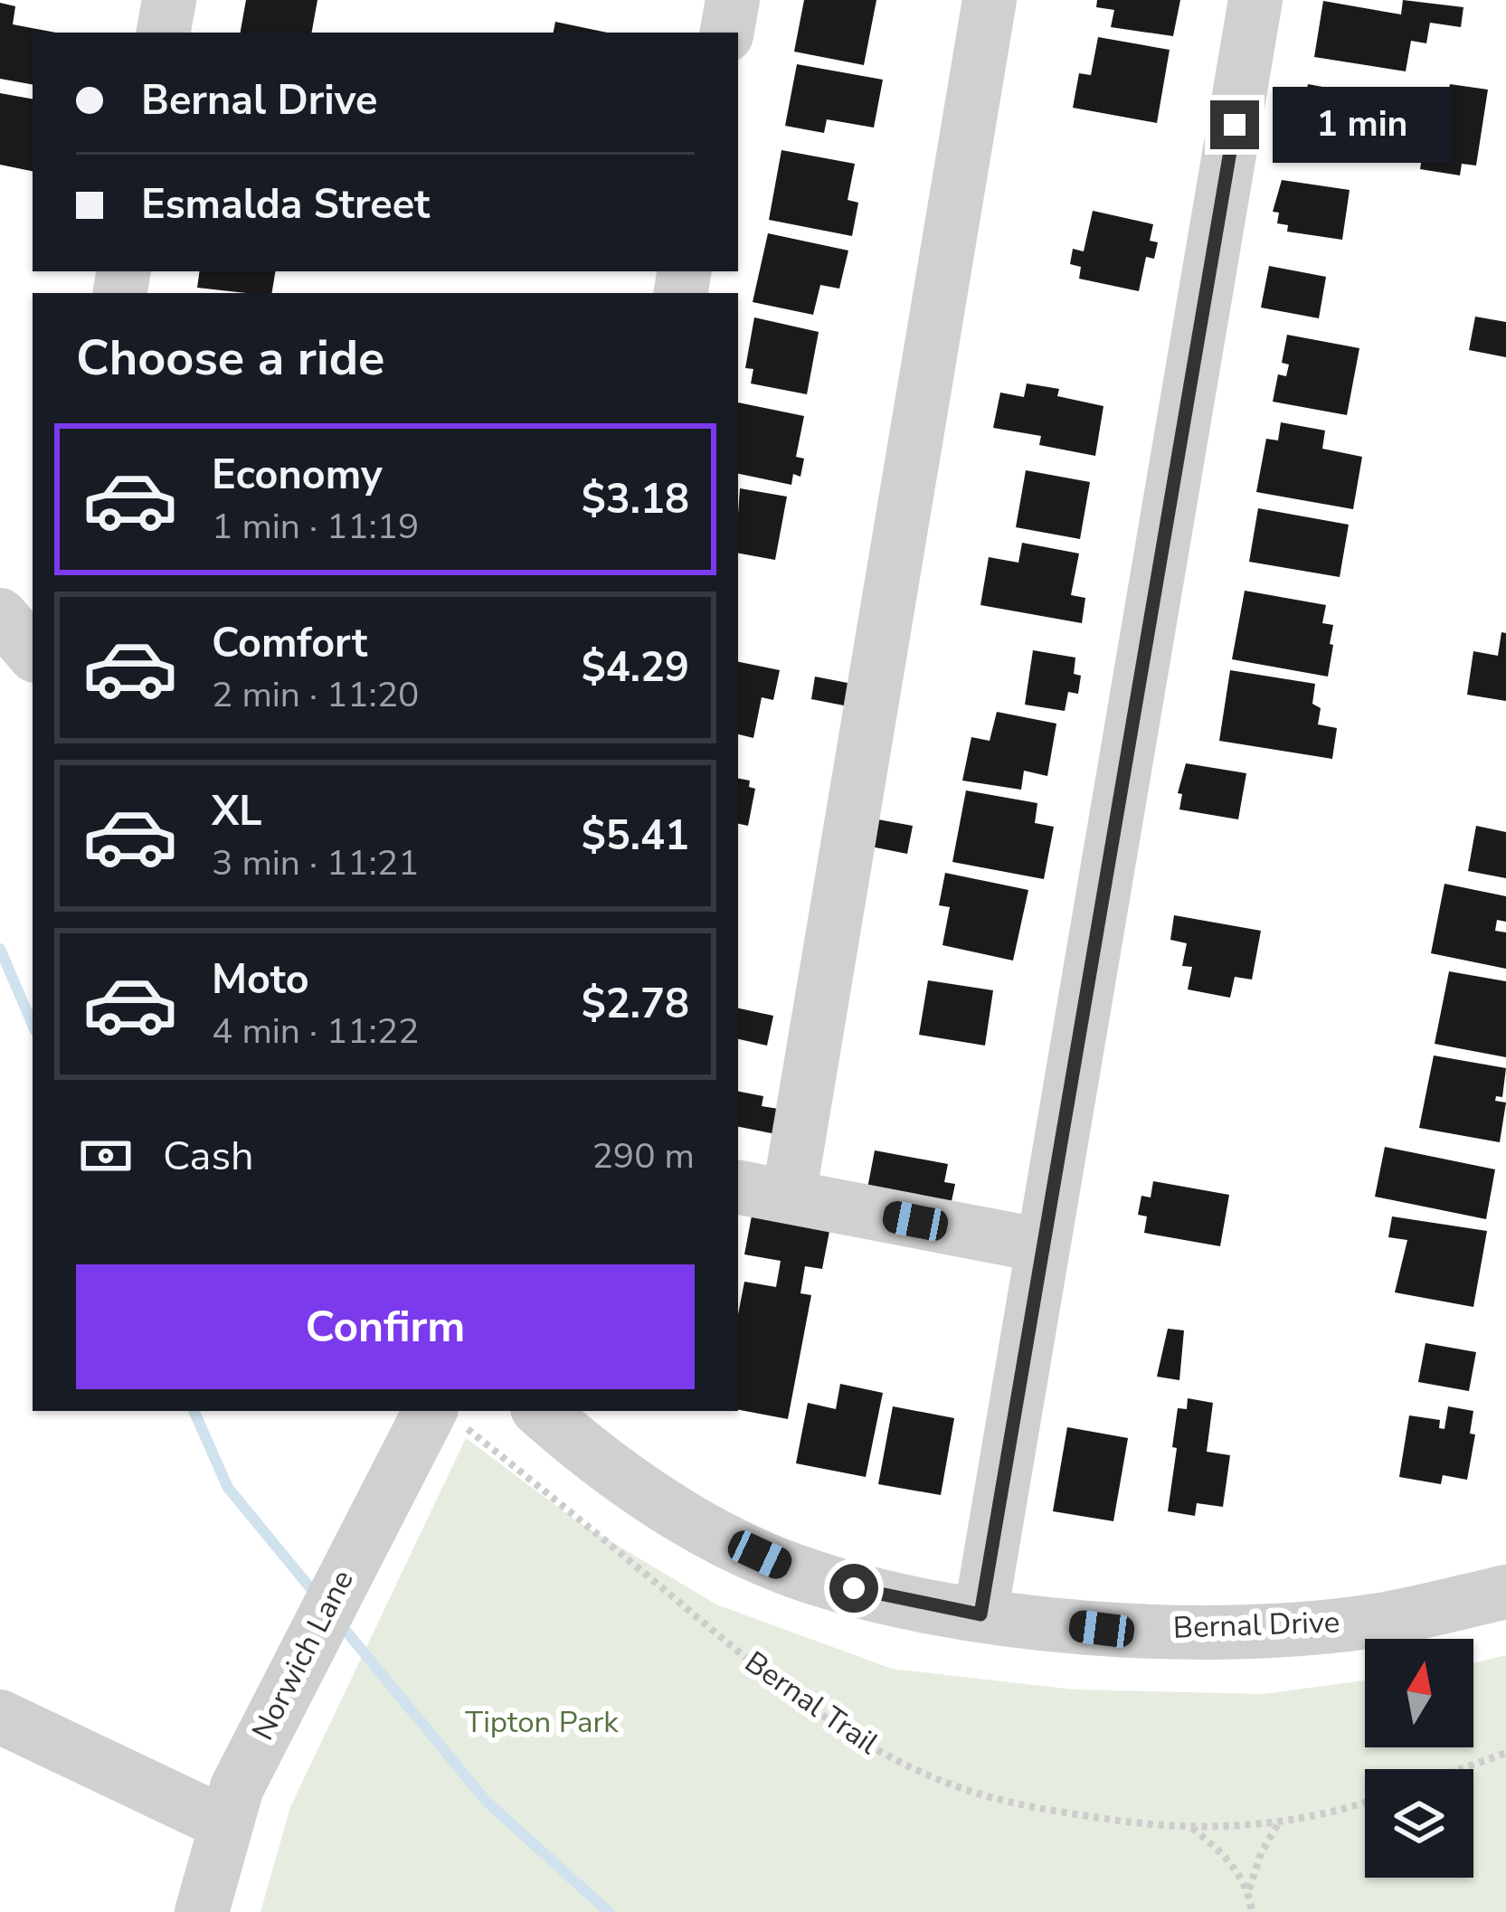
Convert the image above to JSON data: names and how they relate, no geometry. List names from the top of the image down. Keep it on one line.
{"streets":{"street":["Bernal Drive","Norwich Lane"],"path":["Bernal Trail"]},"crossings":[["Norwich Lane","Bernal Trail"]],"parks":["Tipton Park"],"north":"top","page":{"banner":["Bernal Drive","Esmalda Street"],"bubble":"1 min","heading":"Choose a ride","list":[{"name":"Economy","note":"1 min · 11:19","value":"$3.18"},{"name":"Comfort","note":"2 min · 11:20","value":"$4.29"},{"name":"XL","note":"3 min · 11:21","value":"$5.41"},{"name":"Moto","note":"4 min · 11:22","value":"$2.78"}],"pay":["Cash","290 m"],"buttons":"Confirm"}}
